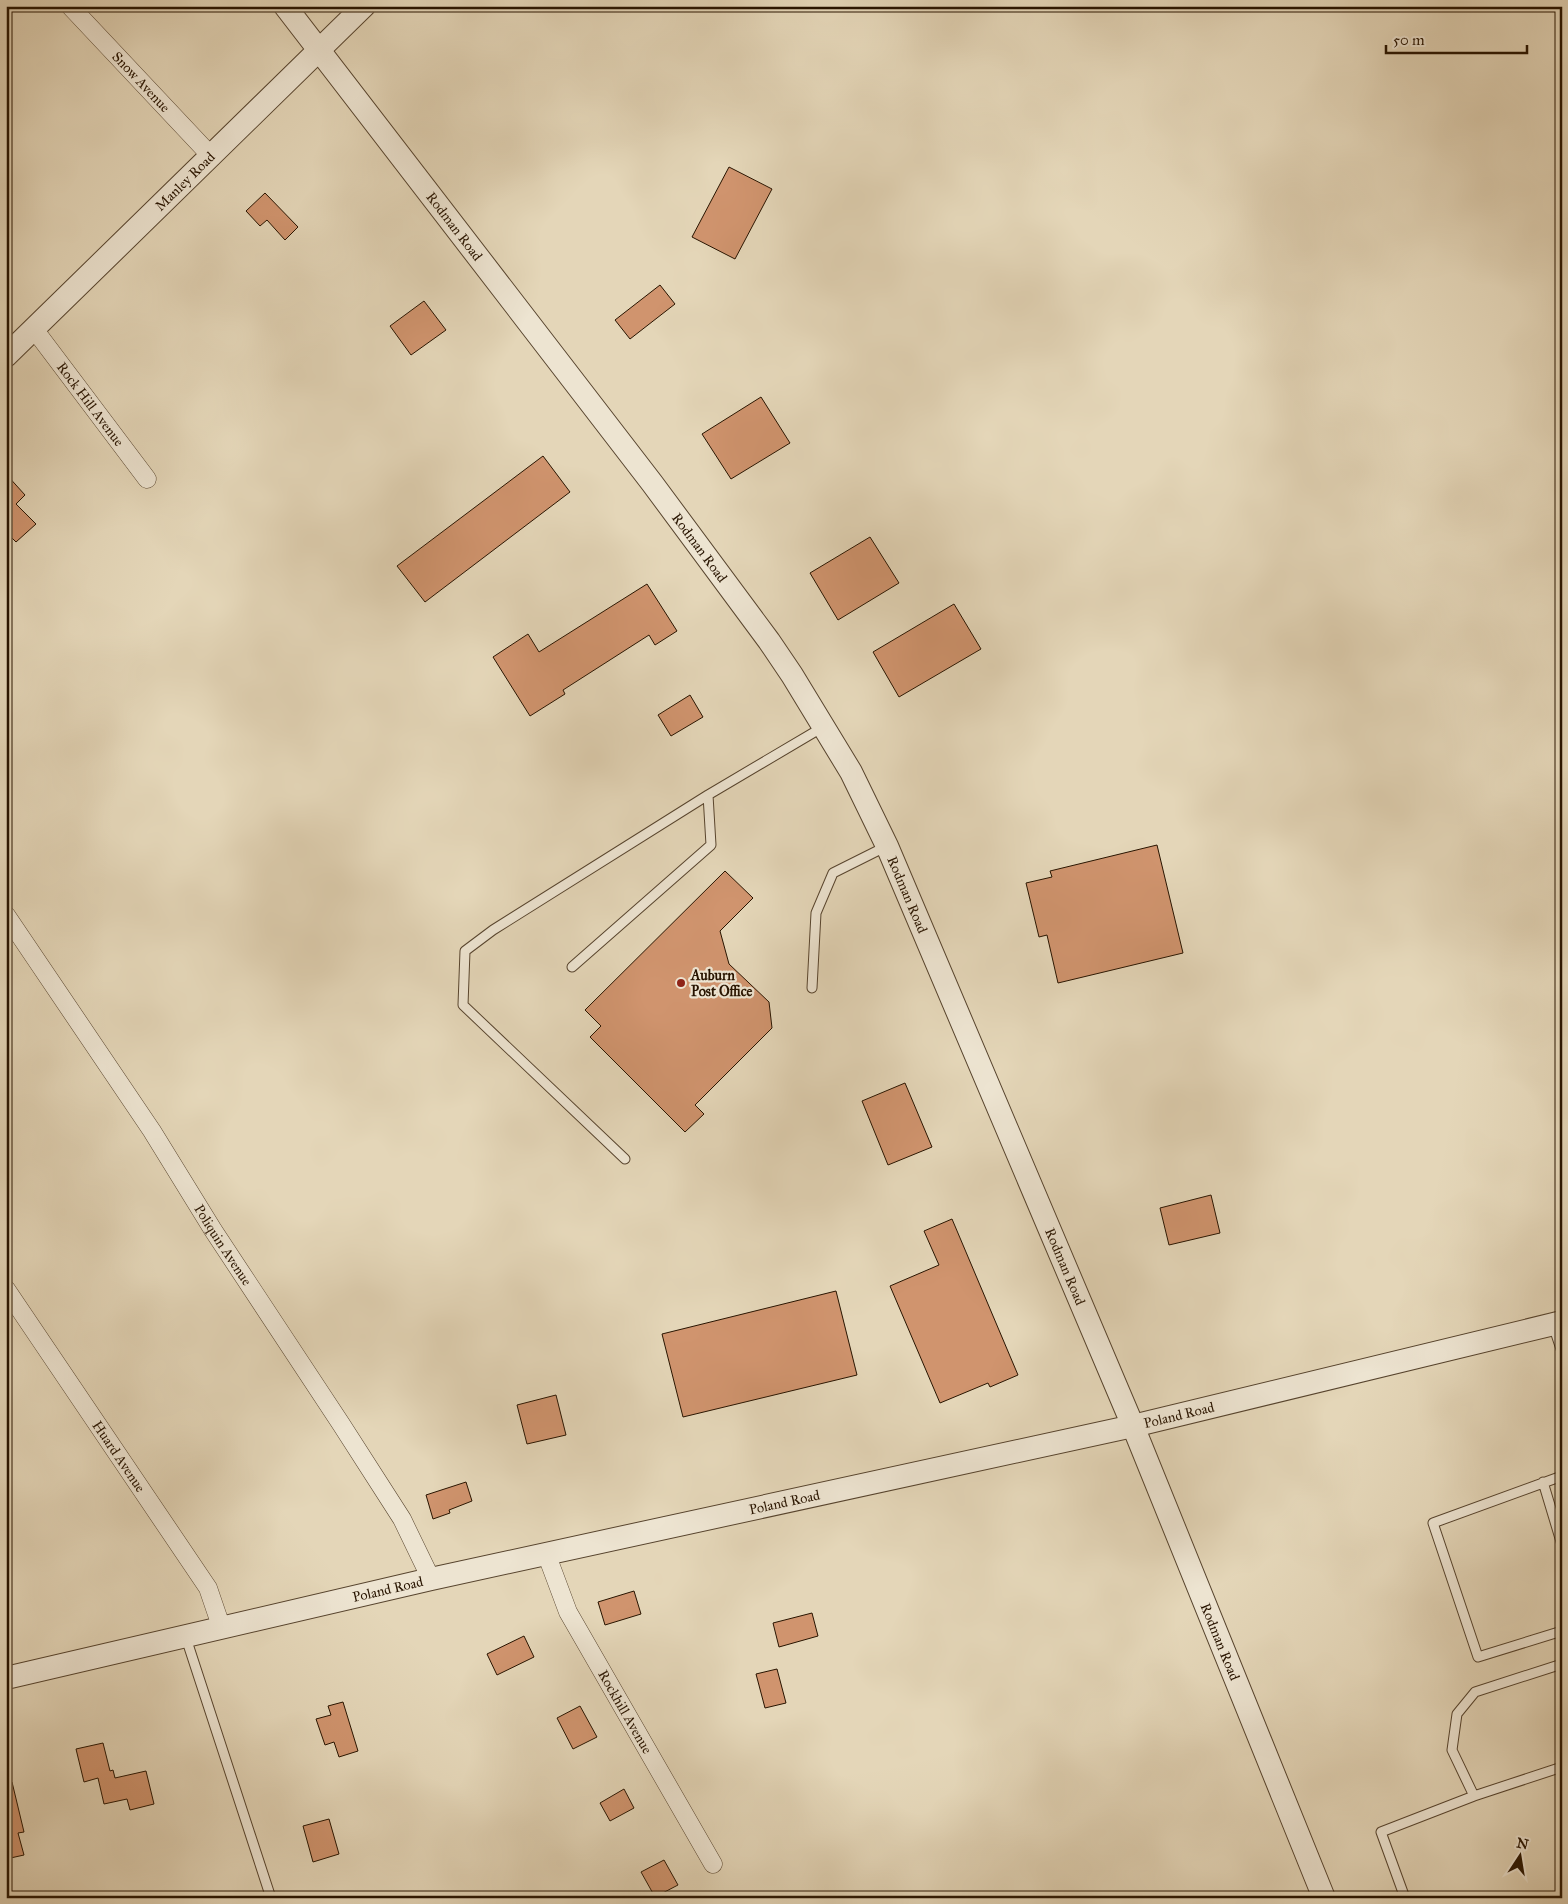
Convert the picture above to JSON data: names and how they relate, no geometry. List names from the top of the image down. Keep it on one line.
{"streets":{"street":["Snow Avenue","Manley Road","Rodman Road","Rock Hill Avenue","Poliquin Avenue","Poland Road","Huard Avenue","Rockhill Avenue"]},"crossings":[["Snow Avenue","Manley Road"],["Manley Road","Rodman Road"],["Manley Road","Rock Hill Avenue"],["Rodman Road","Poland Road"],["Poliquin Avenue","Poland Road"],["Poland Road","Huard Avenue"],["Poland Road","Rockhill Avenue"]],"places":["Auburn Post Office"],"scale_bar":"50 m","north":"top"}
